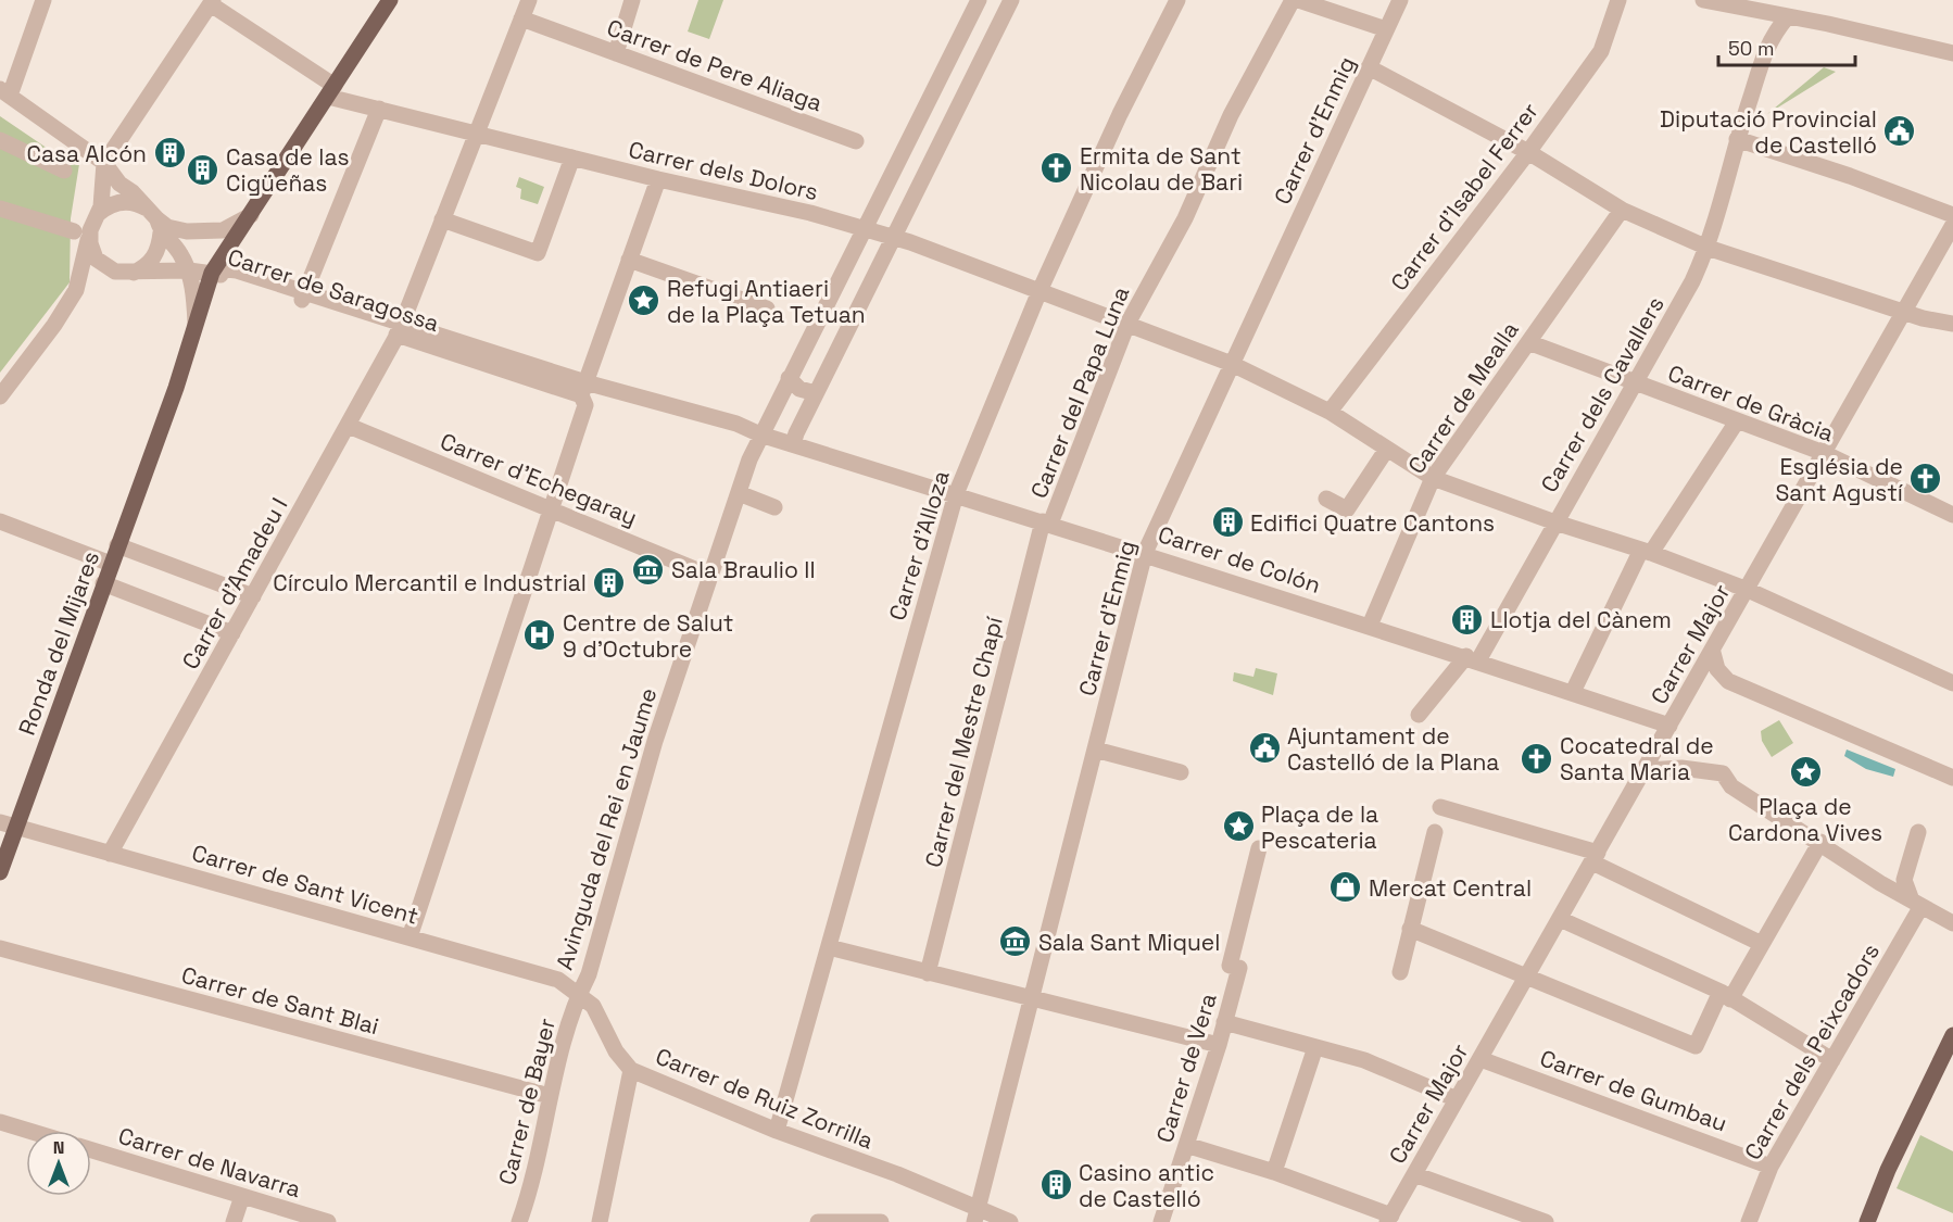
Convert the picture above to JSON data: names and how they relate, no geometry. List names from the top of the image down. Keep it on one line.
{"streets":{"main road":["Ronda del Mijares"],"street":["Carrer de Pere Aliaga","Carrer d'Enmig","Carrer dels Dolors","Carrer d'Isabel Ferrer","Carrer de Saragossa","Carrer del Papa Luna","Carrer dels Cavallers","Carrer de Mealla","Carrer de Gràcia","Carrer d'Echegaray","Carrer d'Alloza","Carrer de Colón","Carrer d'Amadeu I","Carrer Major","Carrer del Mestre Chapí","Avinguda del Rei en Jaume","Carrer de Sant Vicent","Carrer de Sant Blai","Carrer dels Peixcadors","Carrer de Vera","Carrer de Gumbau","Carrer de Ruiz Zorrilla","Carrer de Bayer","Carrer de Navarra"]},"crossings":[["Carrer de Pere Aliaga","Carrer d'Amadeu I"],["Carrer d'Enmig","Carrer de Colón"],["Carrer d'Enmig","Carrer de Ruiz Zorrilla"],["Carrer dels Dolors","Carrer d'Amadeu I"],["Carrer dels Dolors","Ronda del Mijares"],["Carrer dels Dolors","Avinguda del Rei en Jaume"],["Carrer de Saragossa","Carrer de Colón"],["Carrer de Saragossa","Carrer d'Amadeu I"],["Carrer de Saragossa","Ronda del Mijares"],["Carrer de Saragossa","Avinguda del Rei en Jaume"],["Carrer del Papa Luna","Carrer de Colón"],["Carrer del Papa Luna","Carrer del Mestre Chapí"],["Carrer dels Cavallers","Carrer de Gràcia"],["Carrer dels Cavallers","Carrer de Colón"],["Carrer de Mealla","Carrer de Gràcia"],["Carrer de Mealla","Carrer de Colón"],["Carrer de Gràcia","Carrer Major"],["Carrer d'Echegaray","Carrer d'Amadeu I"],["Carrer d'Echegaray","Avinguda del Rei en Jaume"],["Carrer d'Alloza","Carrer de Colón"],["Carrer d'Alloza","Carrer de Ruiz Zorrilla"],["Carrer de Colón","Carrer Major"],["Carrer de Colón","Carrer del Mestre Chapí"],["Carrer de Colón","Avinguda del Rei en Jaume"],["Carrer d'Amadeu I","Carrer de Sant Vicent"],["Ronda del Mijares","Carrer de Sant Vicent"],["Carrer Major","Carrer de Gumbau"],["Avinguda del Rei en Jaume","Carrer de Sant Vicent"],["Avinguda del Rei en Jaume","Carrer de Ruiz Zorrilla"],["Avinguda del Rei en Jaume","Carrer de Bayer"],["Carrer de Sant Vicent","Carrer de Ruiz Zorrilla"],["Carrer de Sant Vicent","Carrer de Bayer"],["Carrer de Sant Blai","Carrer de Bayer"],["Carrer dels Peixcadors","Carrer de Gumbau"],["Carrer de Ruiz Zorrilla","Carrer de Bayer"]],"places":{"public building":["Diputació Provincial de Castelló","Ajuntament de Castelló de la Plana"],"building":["Casa Alcón","Casa de las Cigüeñas","Edifici Quatre Cantons","Círculo Mercantil e Industrial","Llotja del Cànem","Casino antic de Castelló"],"church":["Ermita de Sant Nicolau de Bari","Església de Sant Agustí","Cocatedral de Santa Maria"],"place":["Refugi Antiaeri de la Plaça Tetuan","Plaça de Cardona Vives","Plaça de la Pescateria"],"museum":["Sala Braulio II","Sala Sant Miquel"],"hospital":["Centre de Salut 9 d'Octubre"],"shop":["Mercat Central"]},"scale_bar":"50 m","north":"top"}
